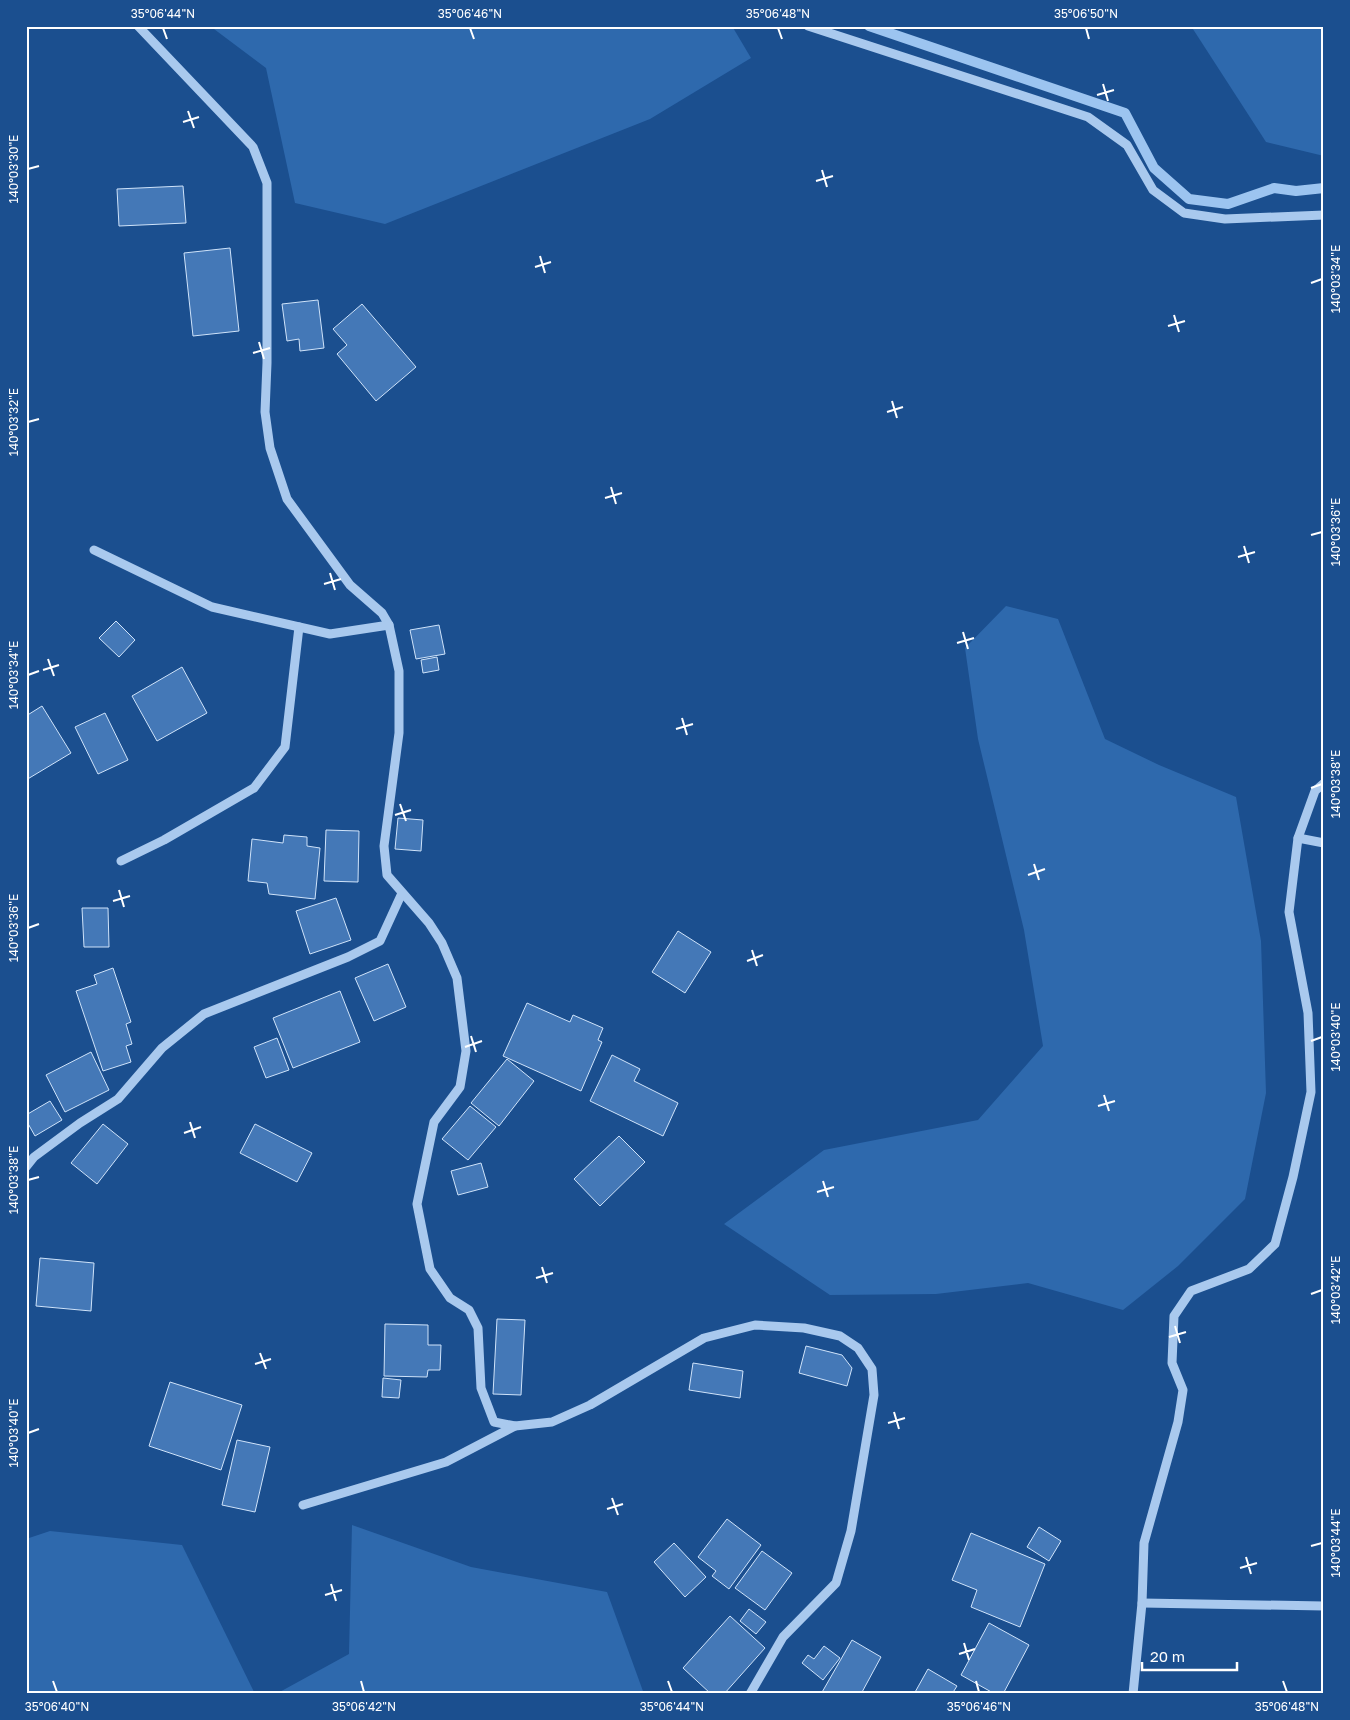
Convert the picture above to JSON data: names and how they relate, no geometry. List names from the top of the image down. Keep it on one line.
{"scale_bar":"20 m","coordinates":["35°06'44\"N","35°06'46\"N","35°06'48\"N","35°06'50\"N","140°03'30\"E","140°03'34\"E","140°03'32\"E","140°03'36\"E","140°03'38\"E","140°03'40\"E","140°03'42\"E","140°03'44\"E","35°06'40\"N","35°06'42\"N"]}
